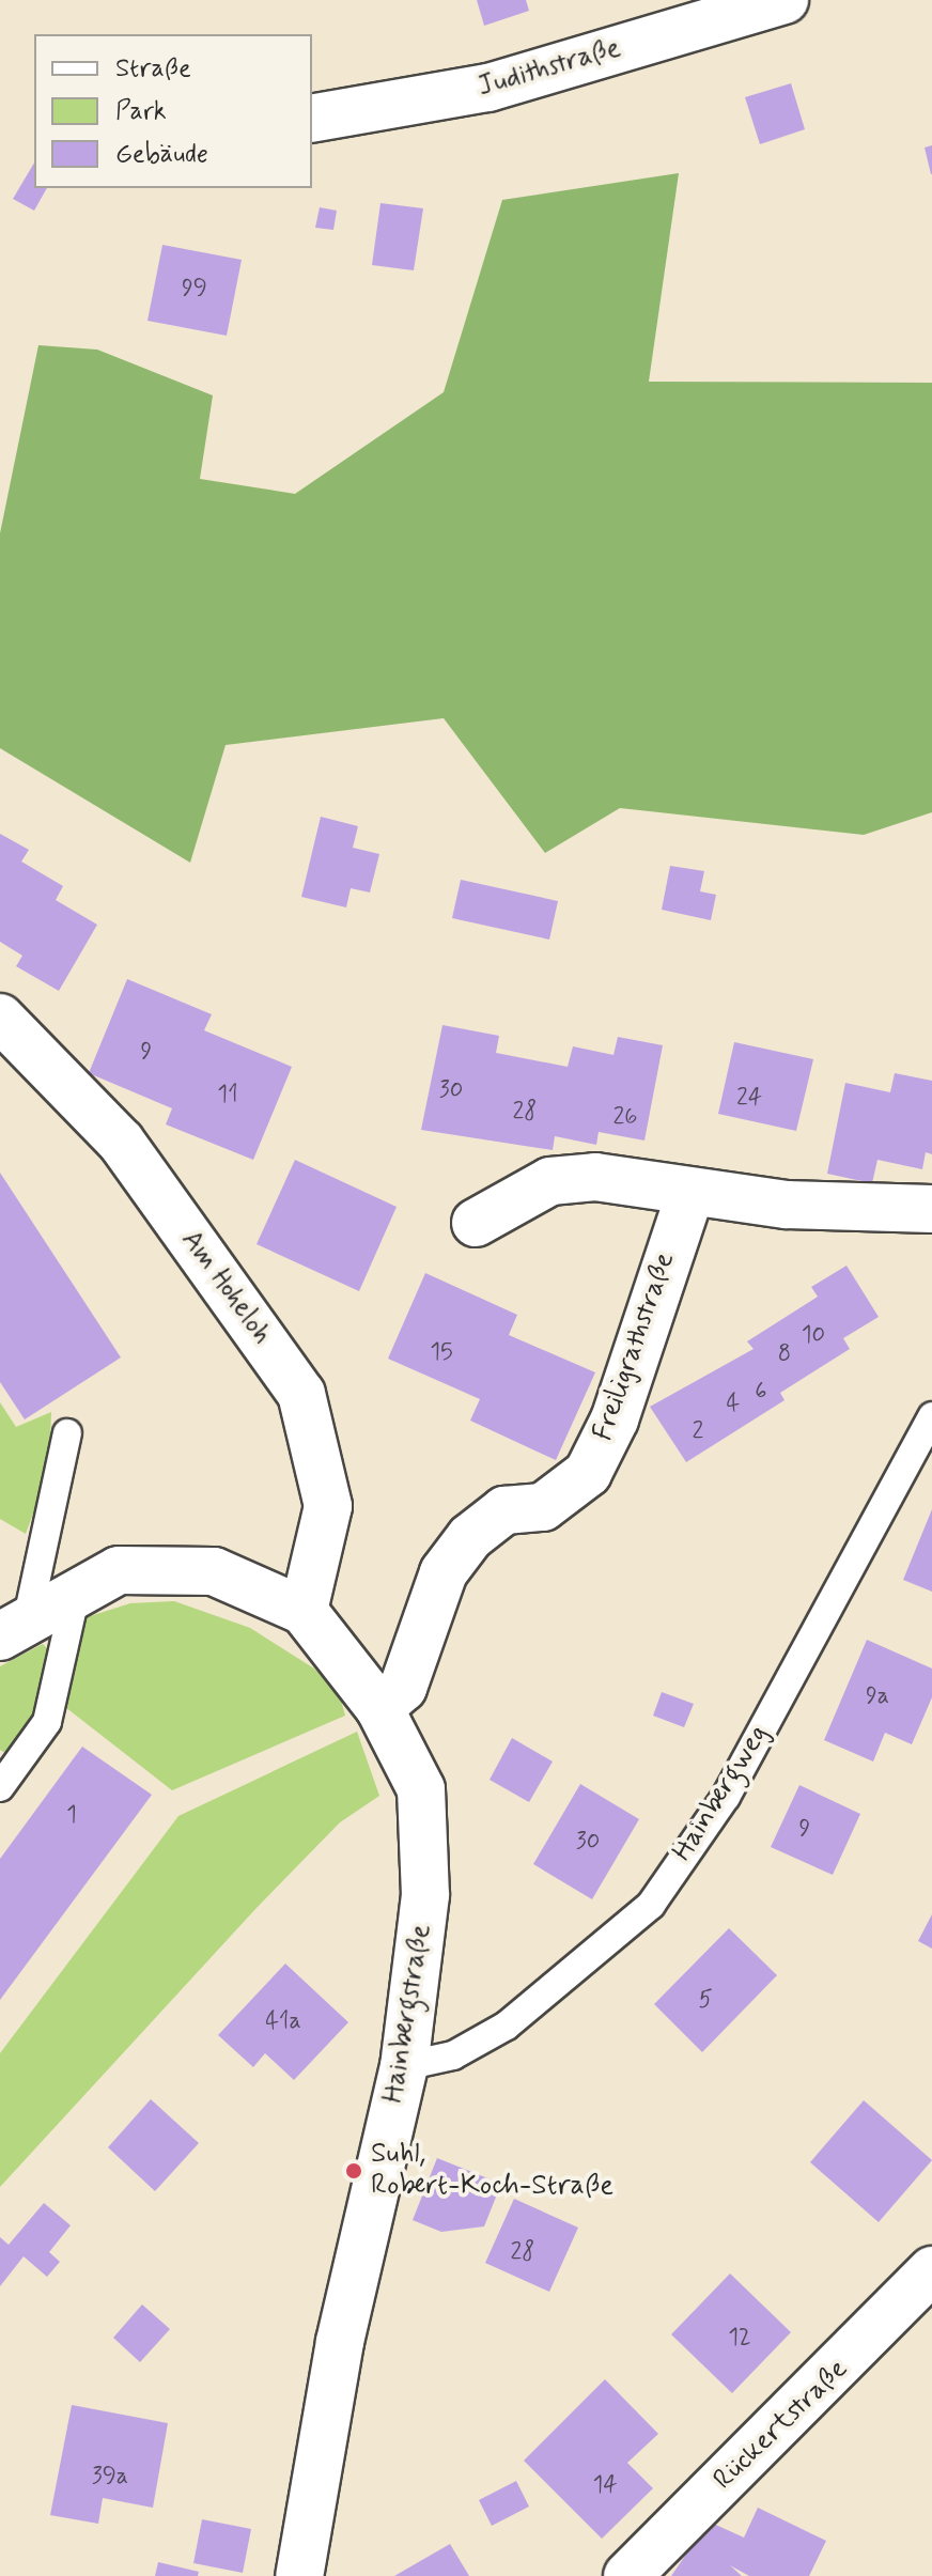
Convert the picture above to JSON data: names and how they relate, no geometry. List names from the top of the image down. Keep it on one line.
{"streets":{"street":["Judithstraße","Am Hoheloh","Freiligrathstraße","Hainbergstraße","Rückertstraße"],"lane":["Hainbergweg"]},"crossings":[["Am Hoheloh","Hainbergstraße"],["Freiligrathstraße","Hainbergstraße"],["Hainbergweg","Hainbergstraße"]],"places":["Suhl, Robert-Koch-Straße"],"house_numbers":["99","9","30","11","24","28","26","10","15","8","6","4","2","9a","1","9","30","5","41a","28","12","39a","14"],"legend":["Straße","Park","Gebäude"]}
